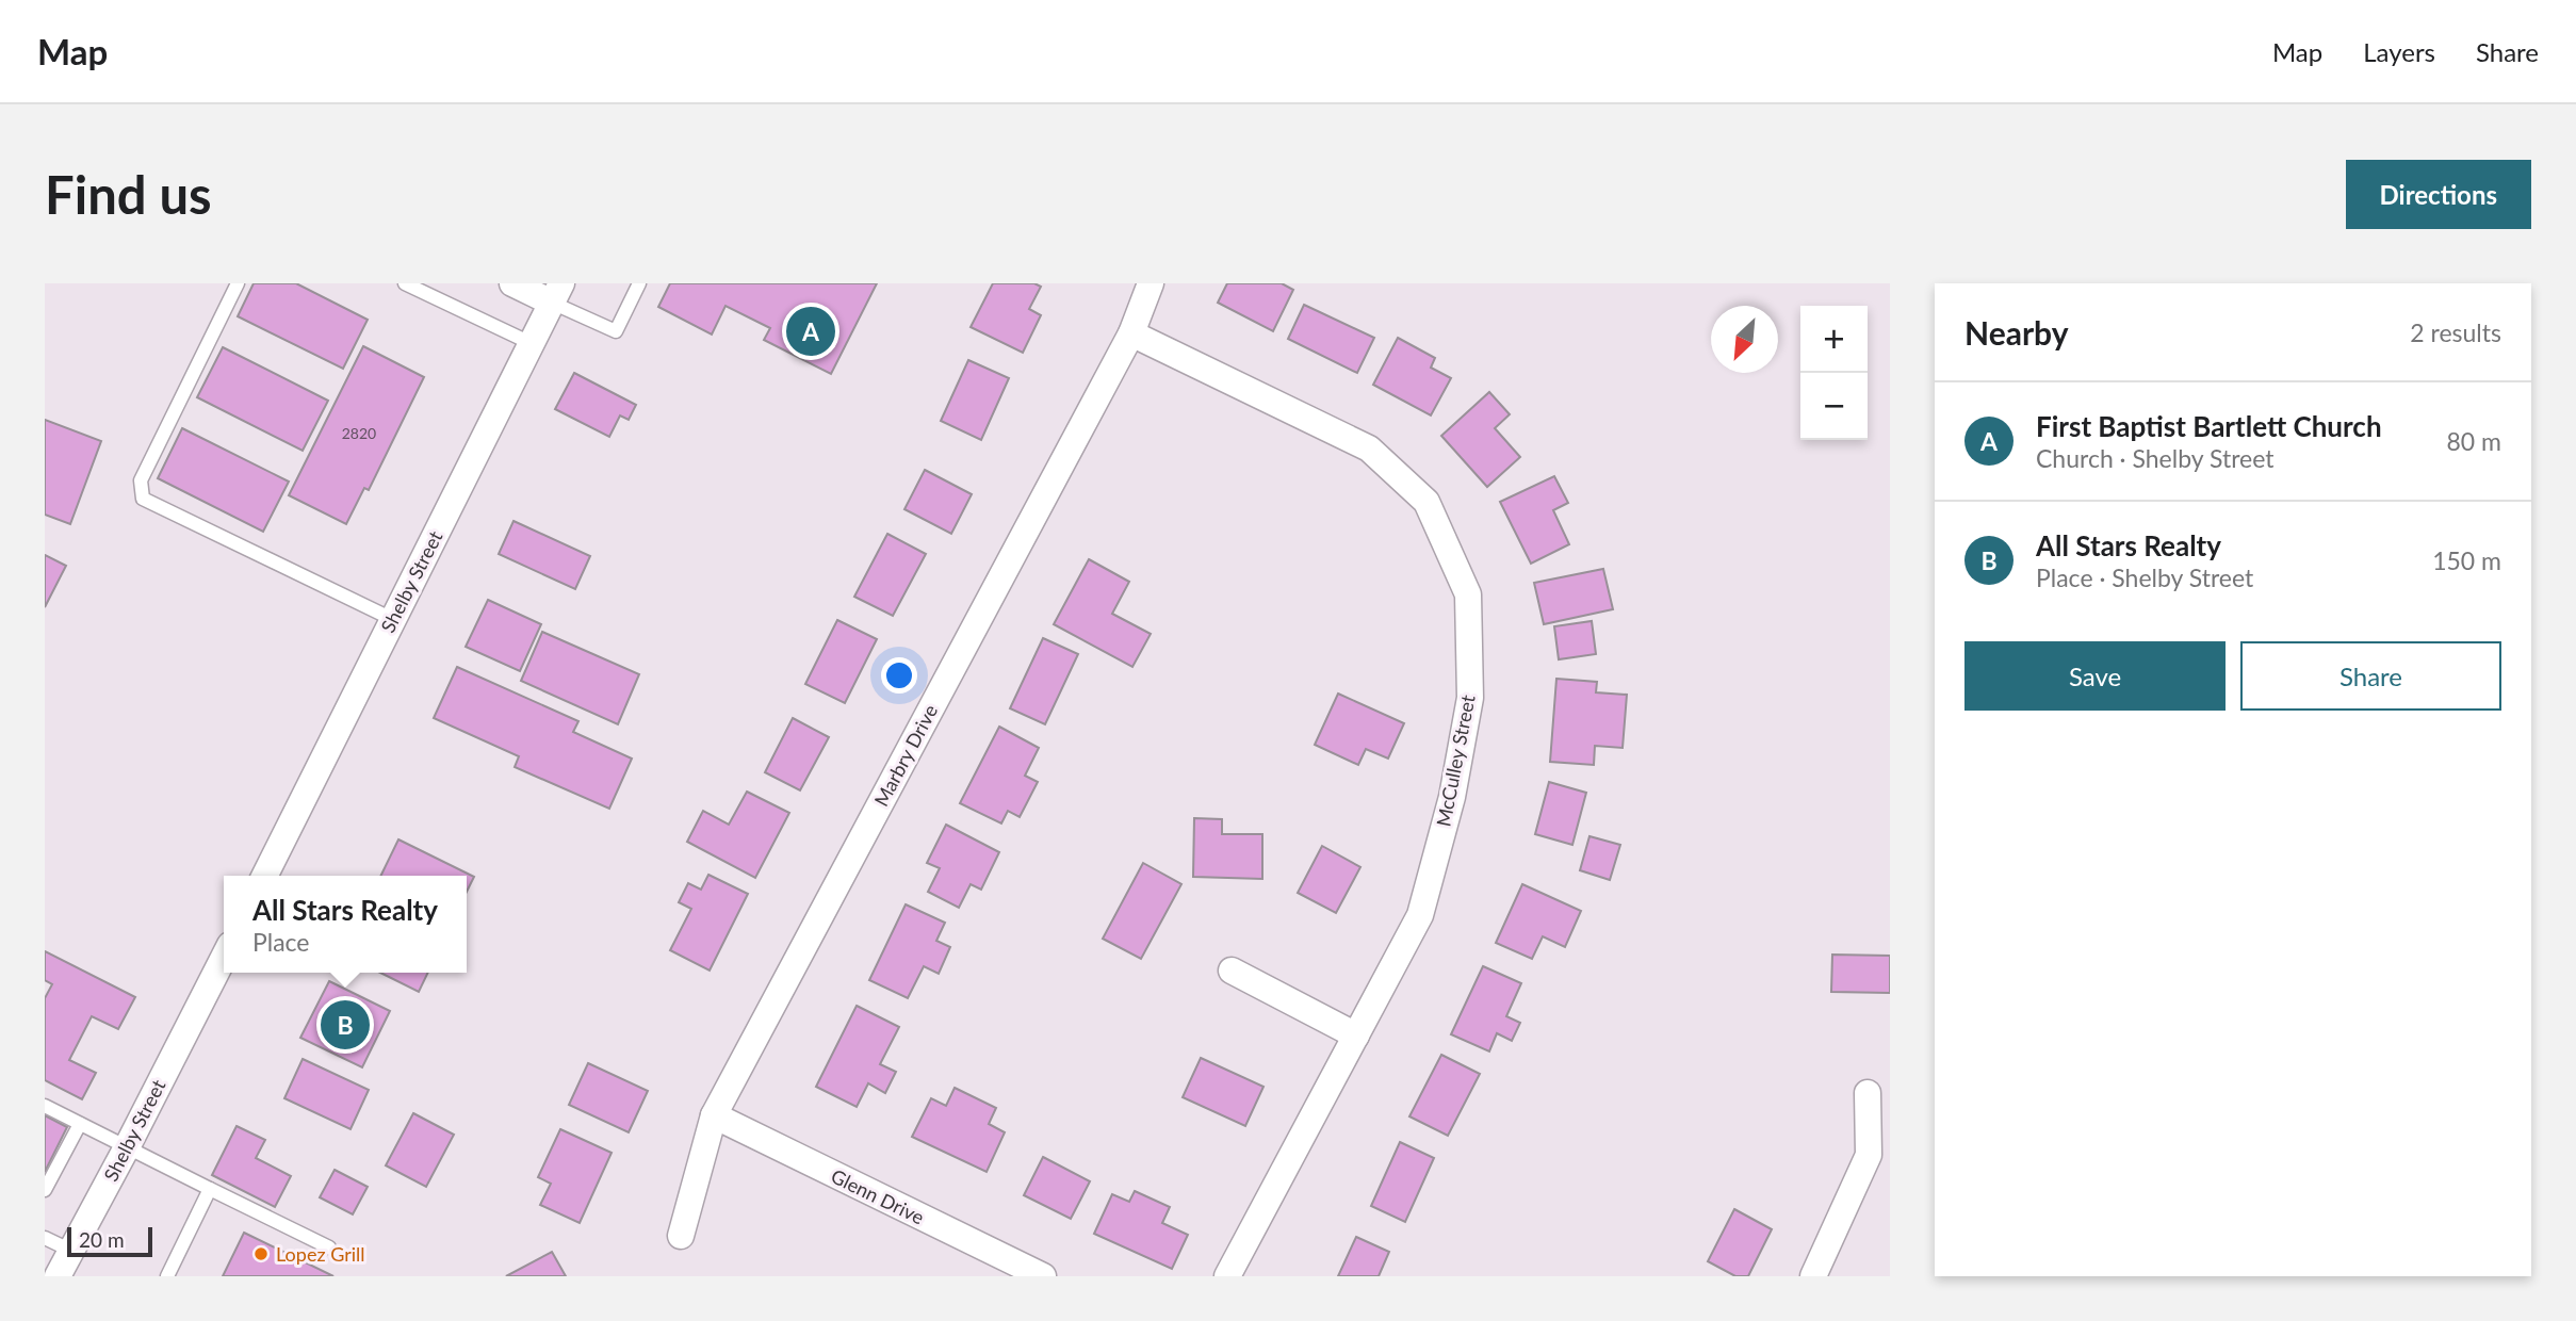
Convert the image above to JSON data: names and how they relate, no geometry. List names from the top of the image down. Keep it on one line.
{"streets":{"street":["Shelby Street","Marbry Drive","McCulley Street","Glenn Drive"]},"crossings":[["Marbry Drive","McCulley Street"],["Marbry Drive","Glenn Drive"]],"places":["Lopez Grill"],"house_numbers":["2820"],"scale_bar":"20 m","north":"bottom left","page":{"header":"Map","nav":["Map","Layers","Share"],"buttons":["Directions",["Save","Share"]],"title":"Find us","heading":["Nearby","2 results"],"pins":["A","B"],"map_buttons":["+","−"],"list":[{"mark":"A","name":"First Baptist Bartlett Church","note":"Church · Shelby Street","value":"80 m"},{"mark":"B","name":"All Stars Realty","note":"Place · Shelby Street","value":"150 m"}],"popup":["All Stars Realty","Place"],"scale":"20 m"}}
